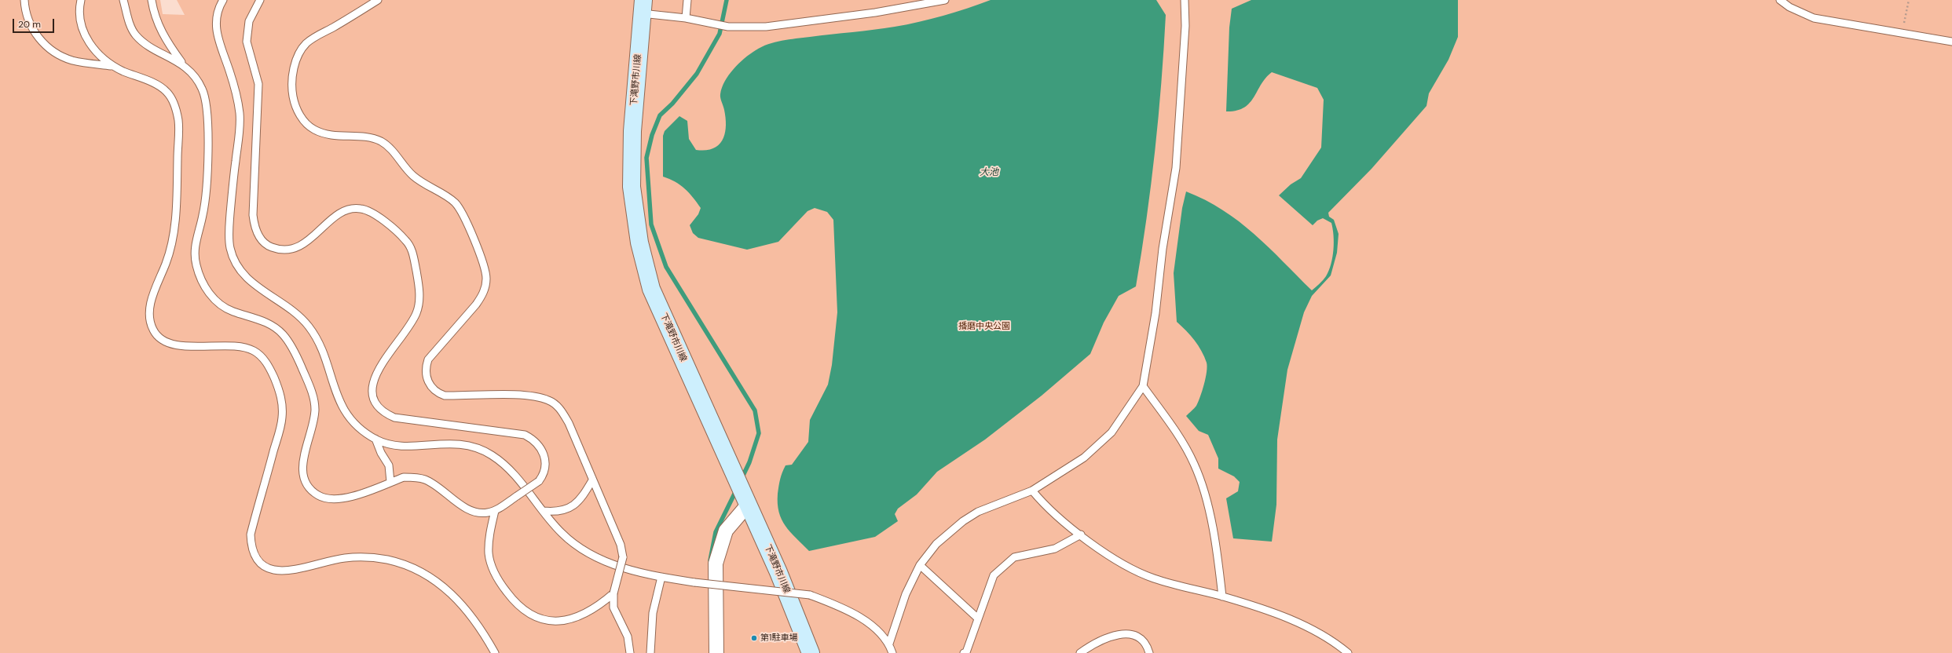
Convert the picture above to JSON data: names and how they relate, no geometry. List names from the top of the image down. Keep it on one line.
{"streets":{"main road":["下滝野市川線"]},"water":["大池"],"parks":["播磨中央公園"],"places":["第1駐車場"],"scale_bar":"20 m"}
